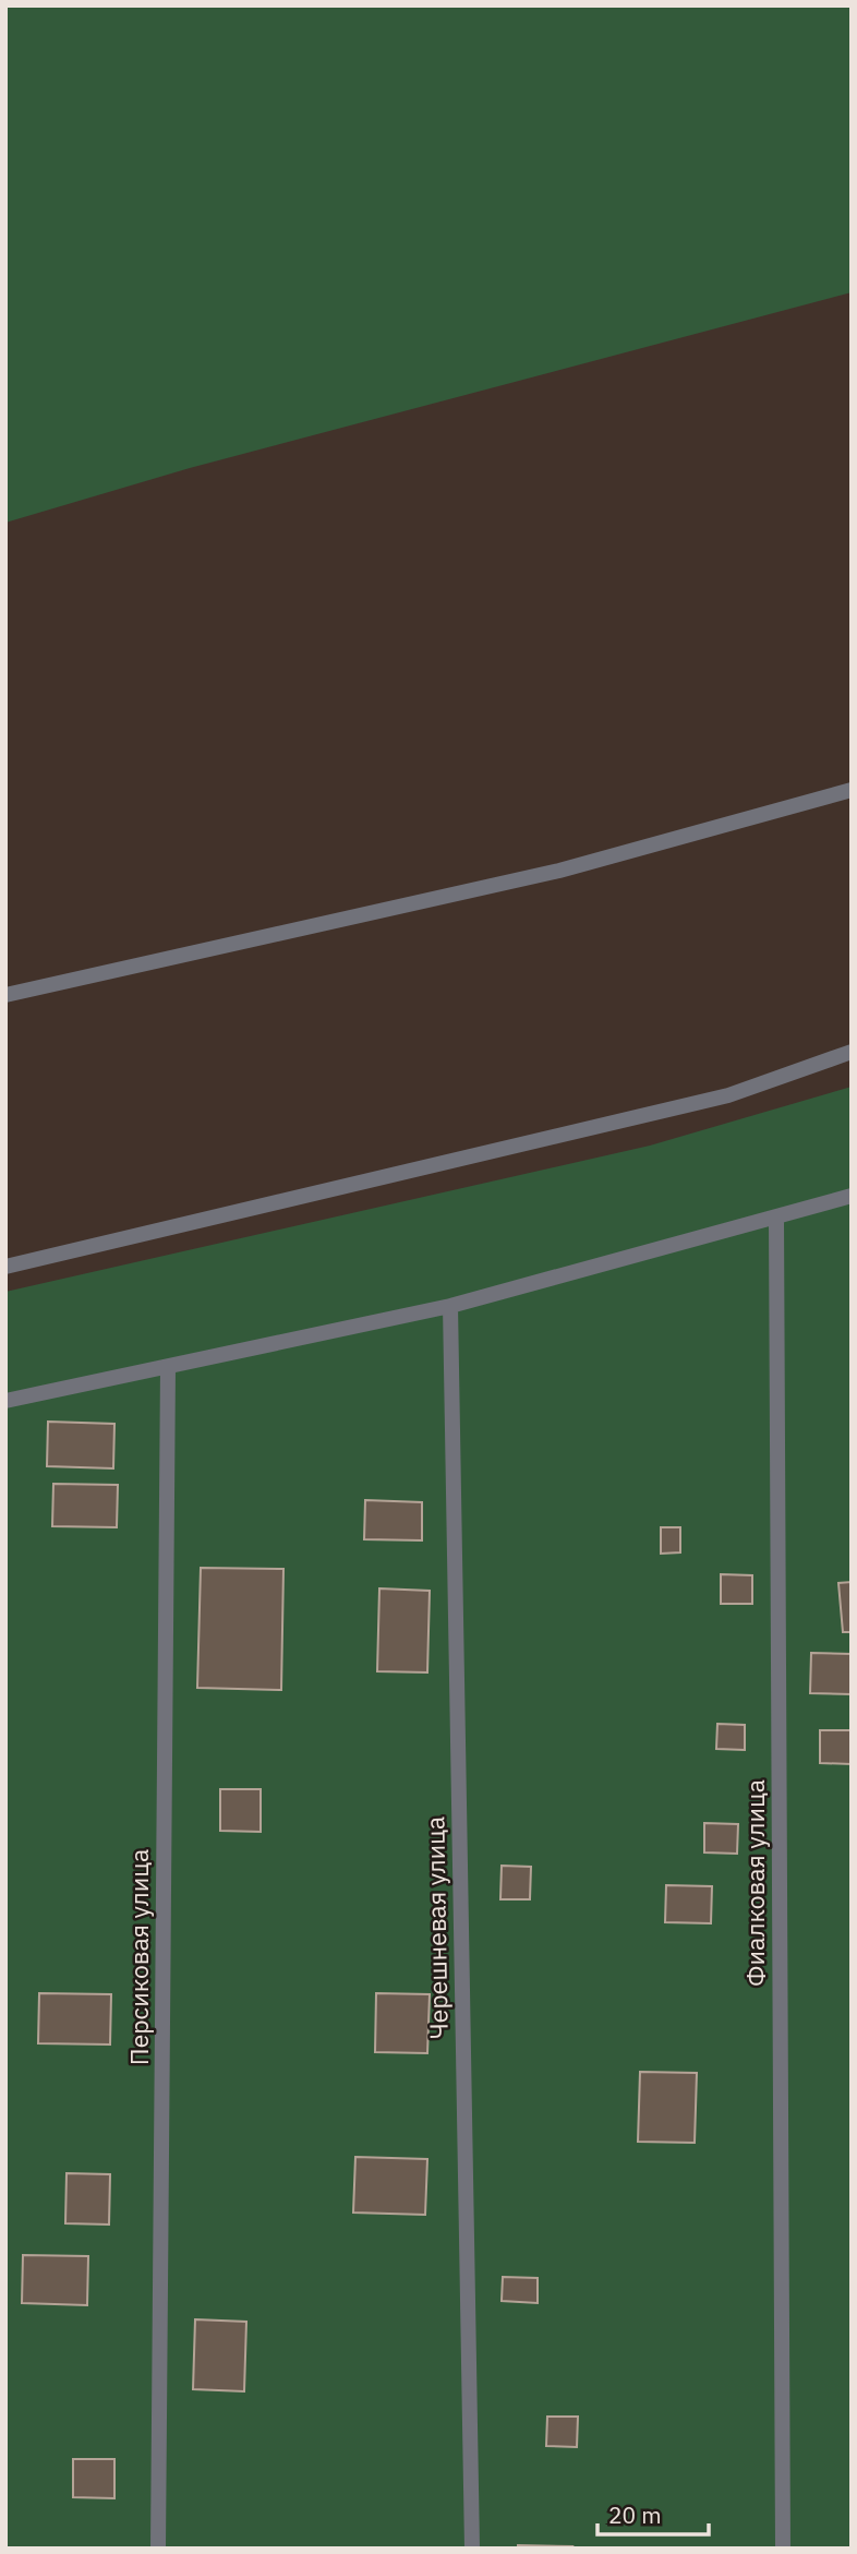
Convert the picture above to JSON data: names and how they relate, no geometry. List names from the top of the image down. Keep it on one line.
{"streets":{"street":["Фиалковая улица","Черешневая улица","Персиковая улица"]},"scale_bar":"20 m"}
